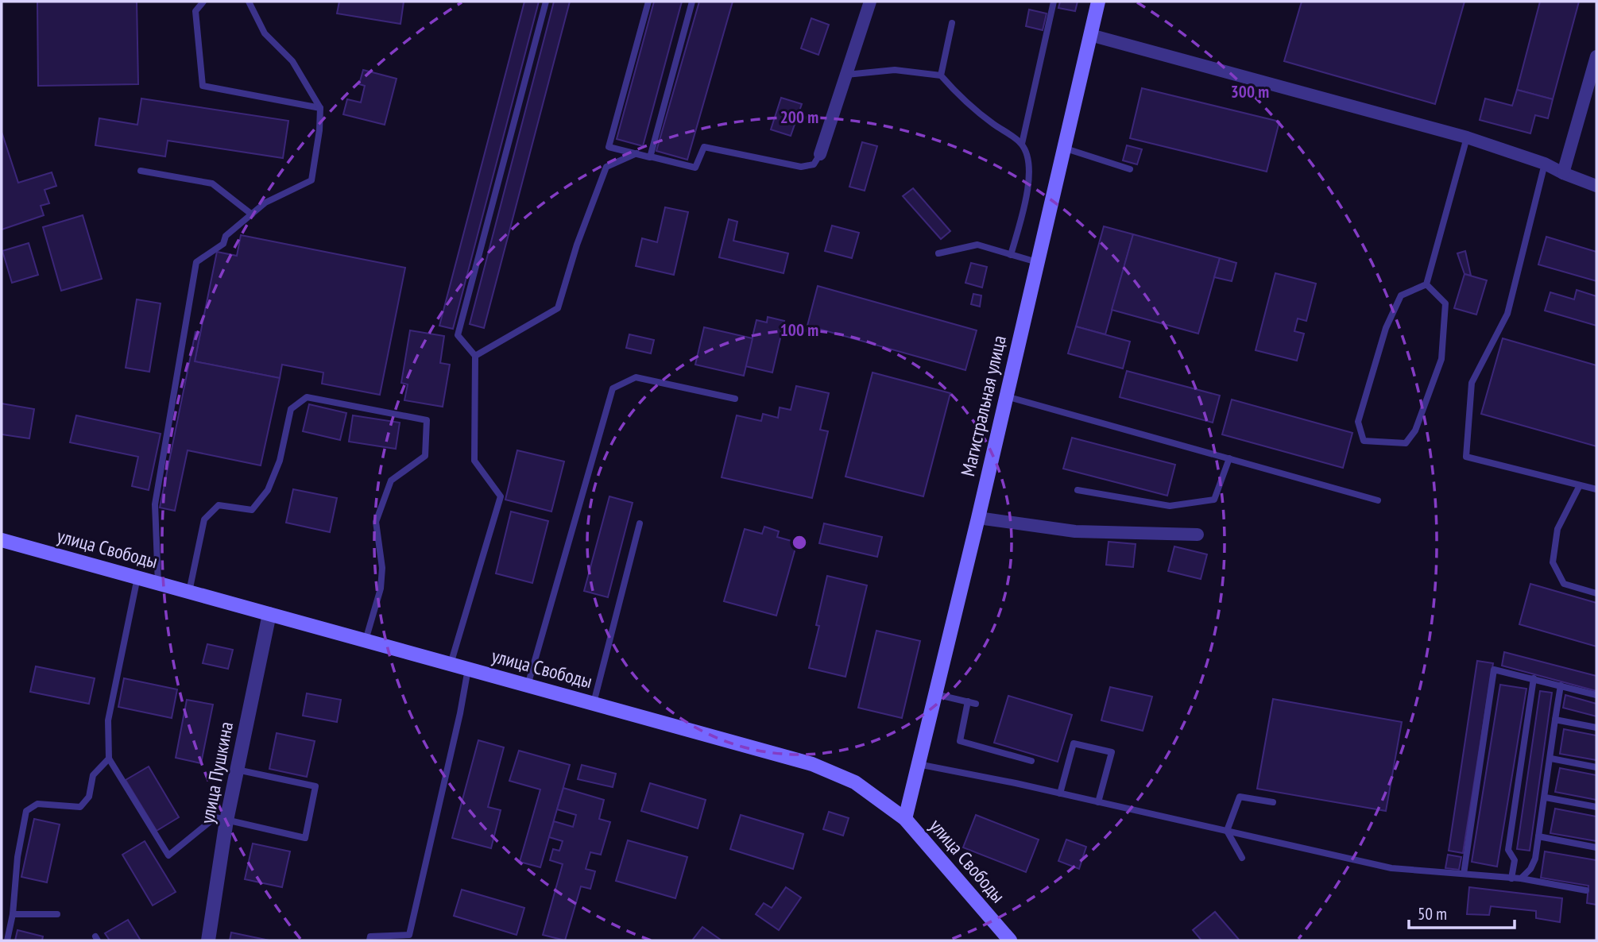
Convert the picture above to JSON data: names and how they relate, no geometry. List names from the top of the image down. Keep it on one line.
{"streets":{"main road":["Магистральная улица","улица Свободы"],"street":["улица Пушкина"]},"crossings":[["Магистральная улица","улица Свободы"],["улица Свободы","улица Пушкина"]],"scale_bar":"50 m","rings":["300 m","200 m","100 m"]}
